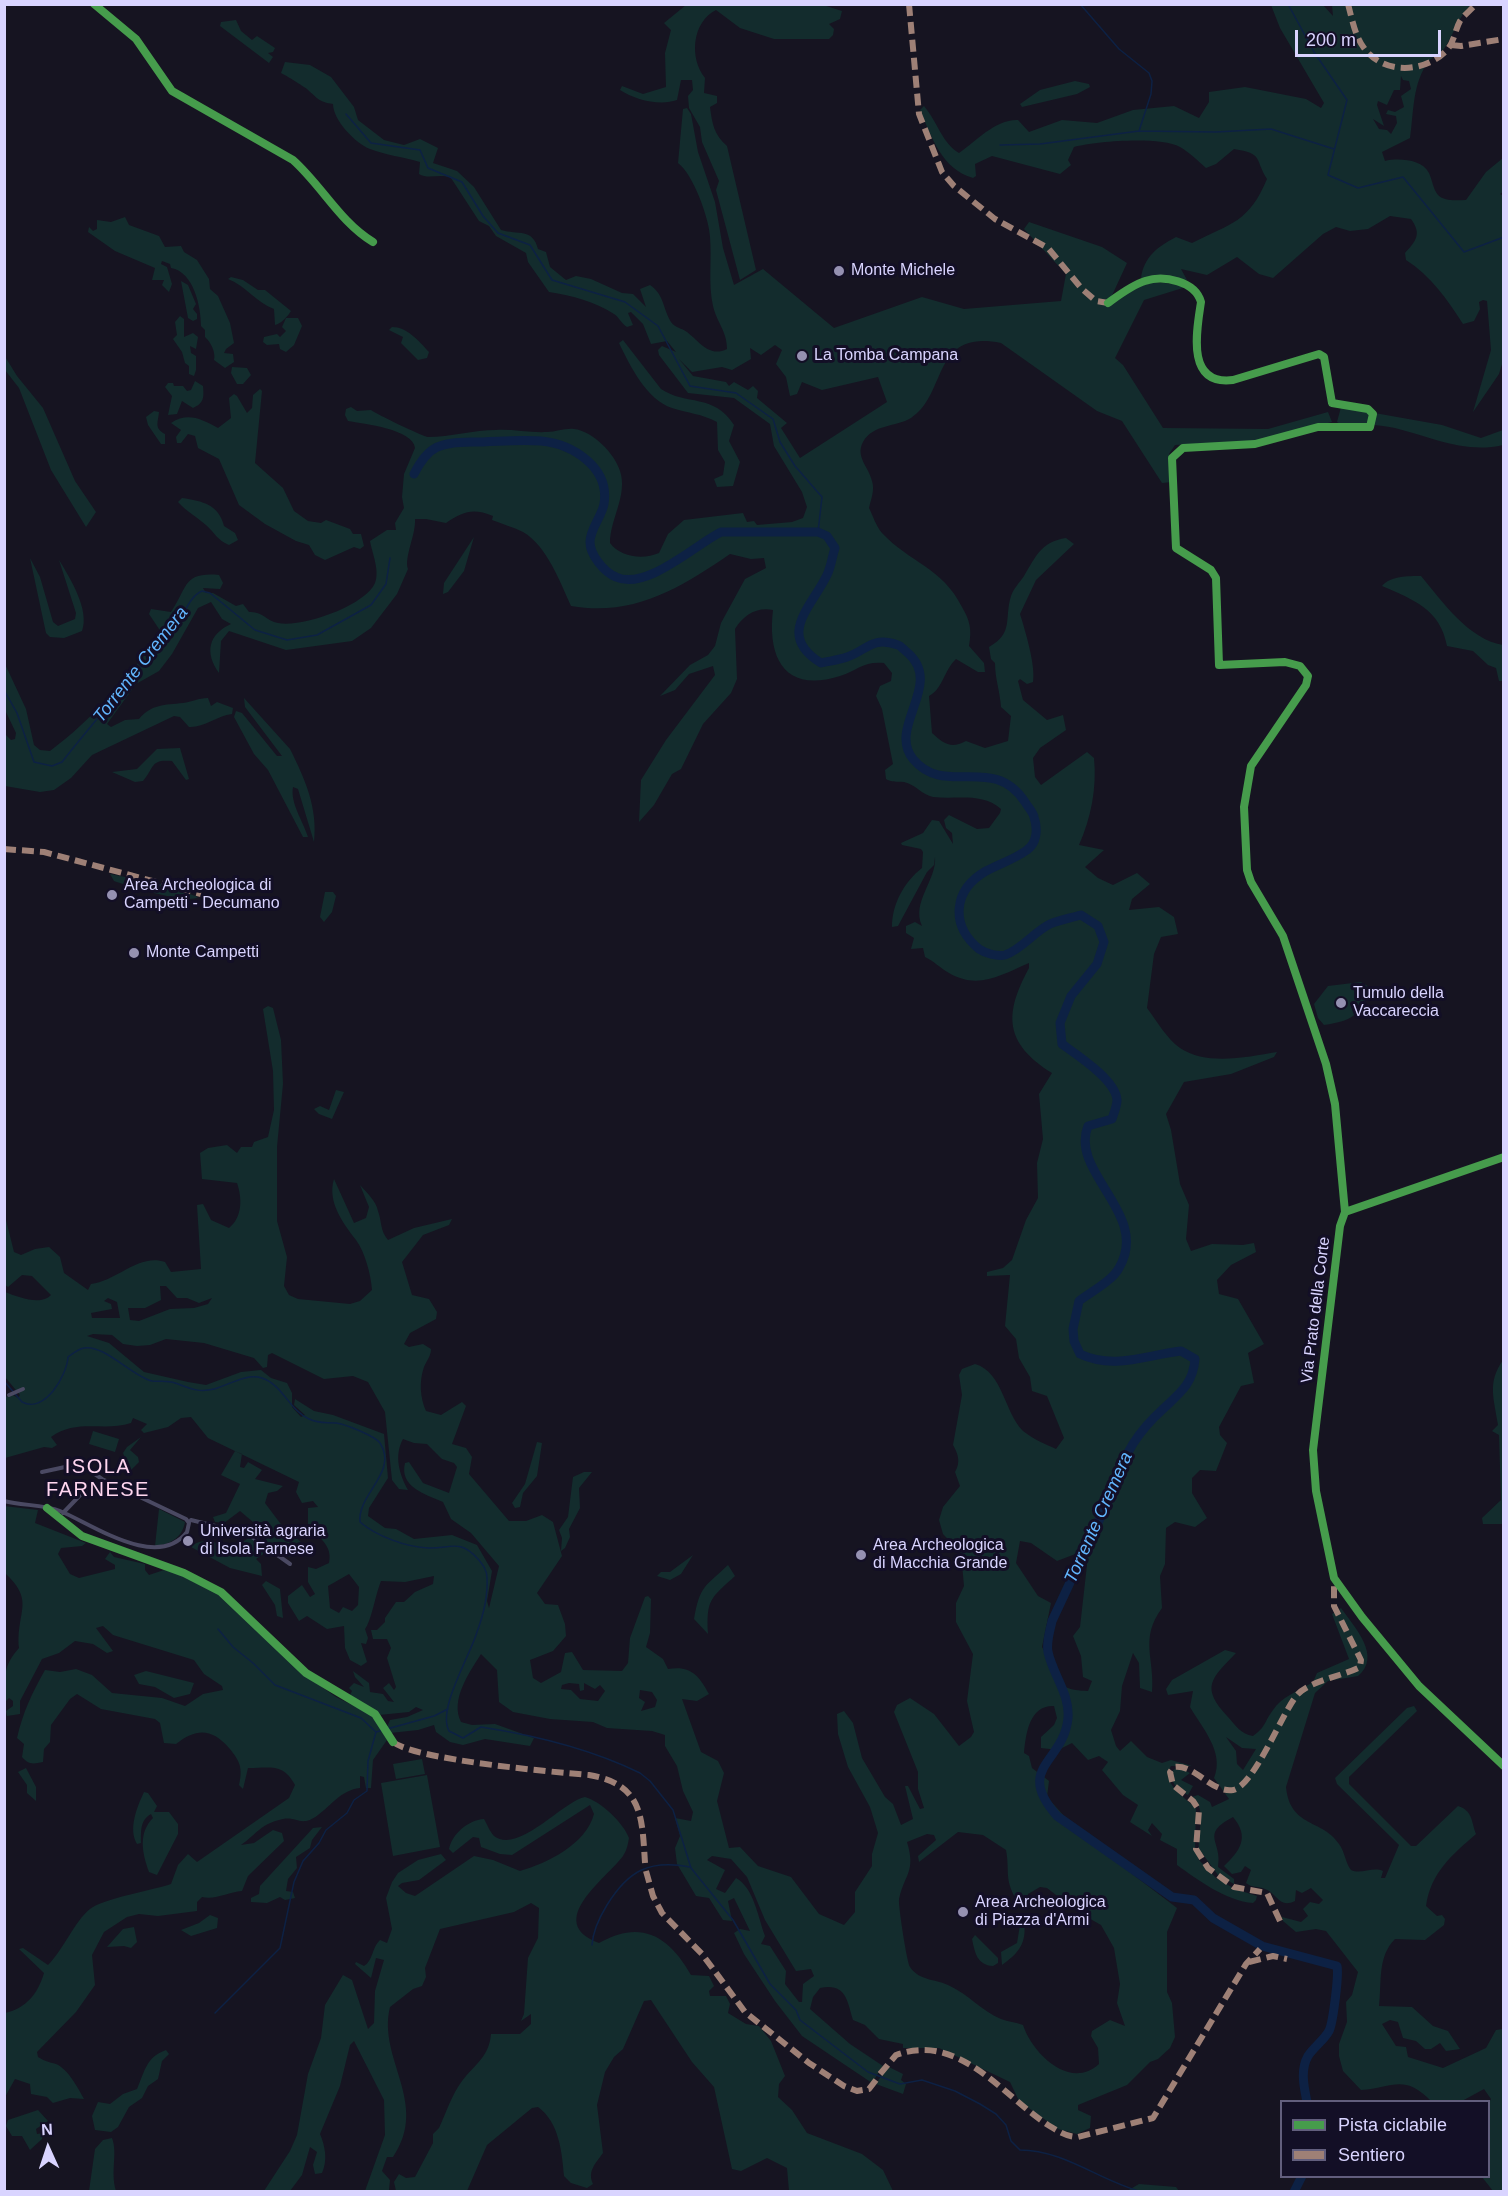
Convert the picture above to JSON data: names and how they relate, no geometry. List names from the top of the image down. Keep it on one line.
{"streets":{"street":["Via Prato della Corte"]},"districts":["ISOLA FARNESE"],"water":["Torrente Cremera"],"places":["Monte Michele","La Tomba Campana","Area Archeologica di Campetti - Decumano","Monte Campetti","Tumulo della Vaccareccia","Università agraria di Isola Farnese","Area Archeologica di Macchia Grande","Area Archeologica di Piazza d'Armi"],"legend":["Pista ciclabile","Sentiero"],"scale_bar":"200 m","north":"top"}
